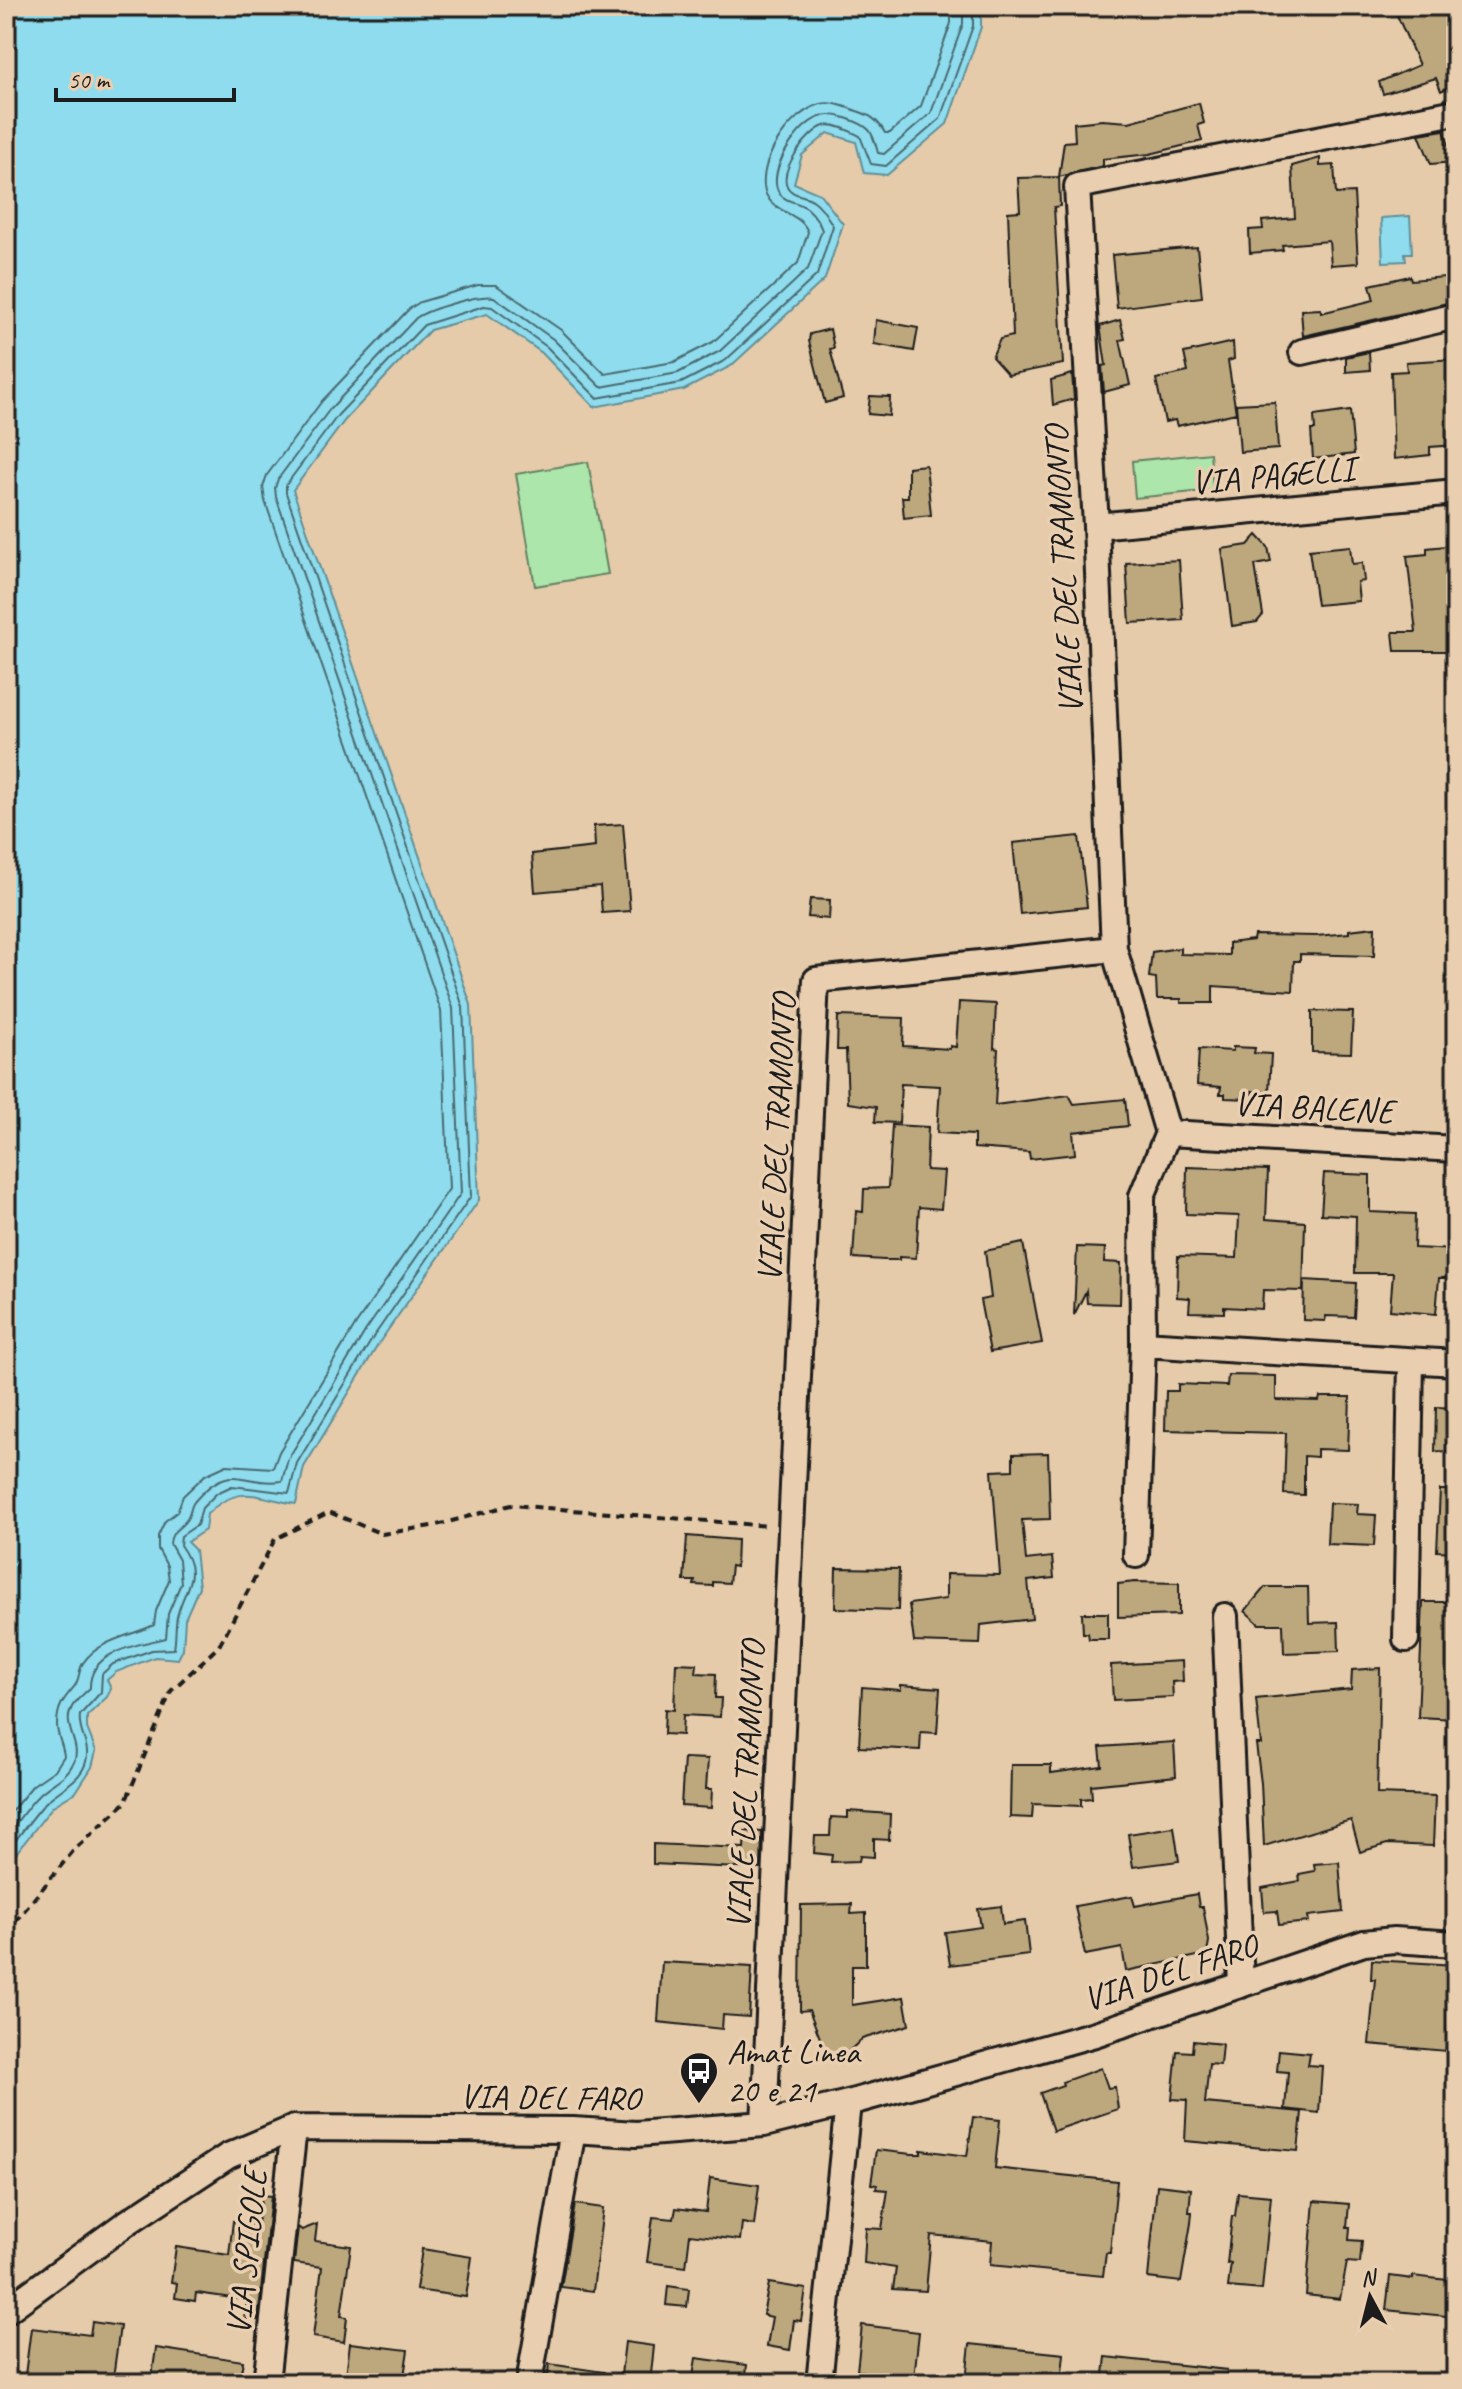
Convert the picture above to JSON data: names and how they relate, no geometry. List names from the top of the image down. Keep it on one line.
{"streets":{"street":["VIA PAGELLI","VIALE DEL TRAMONTO","VIA BALENE","VIA DEL FARO","VIA SPIGOLE"]},"crossings":[["VIA PAGELLI","VIALE DEL TRAMONTO"],["VIALE DEL TRAMONTO","VIA DEL FARO"],["VIA DEL FARO","VIA SPIGOLE"]],"places":{"bus stop":["Amat Linea 20 e 21"]},"scale_bar":"50 m","north":"top"}
